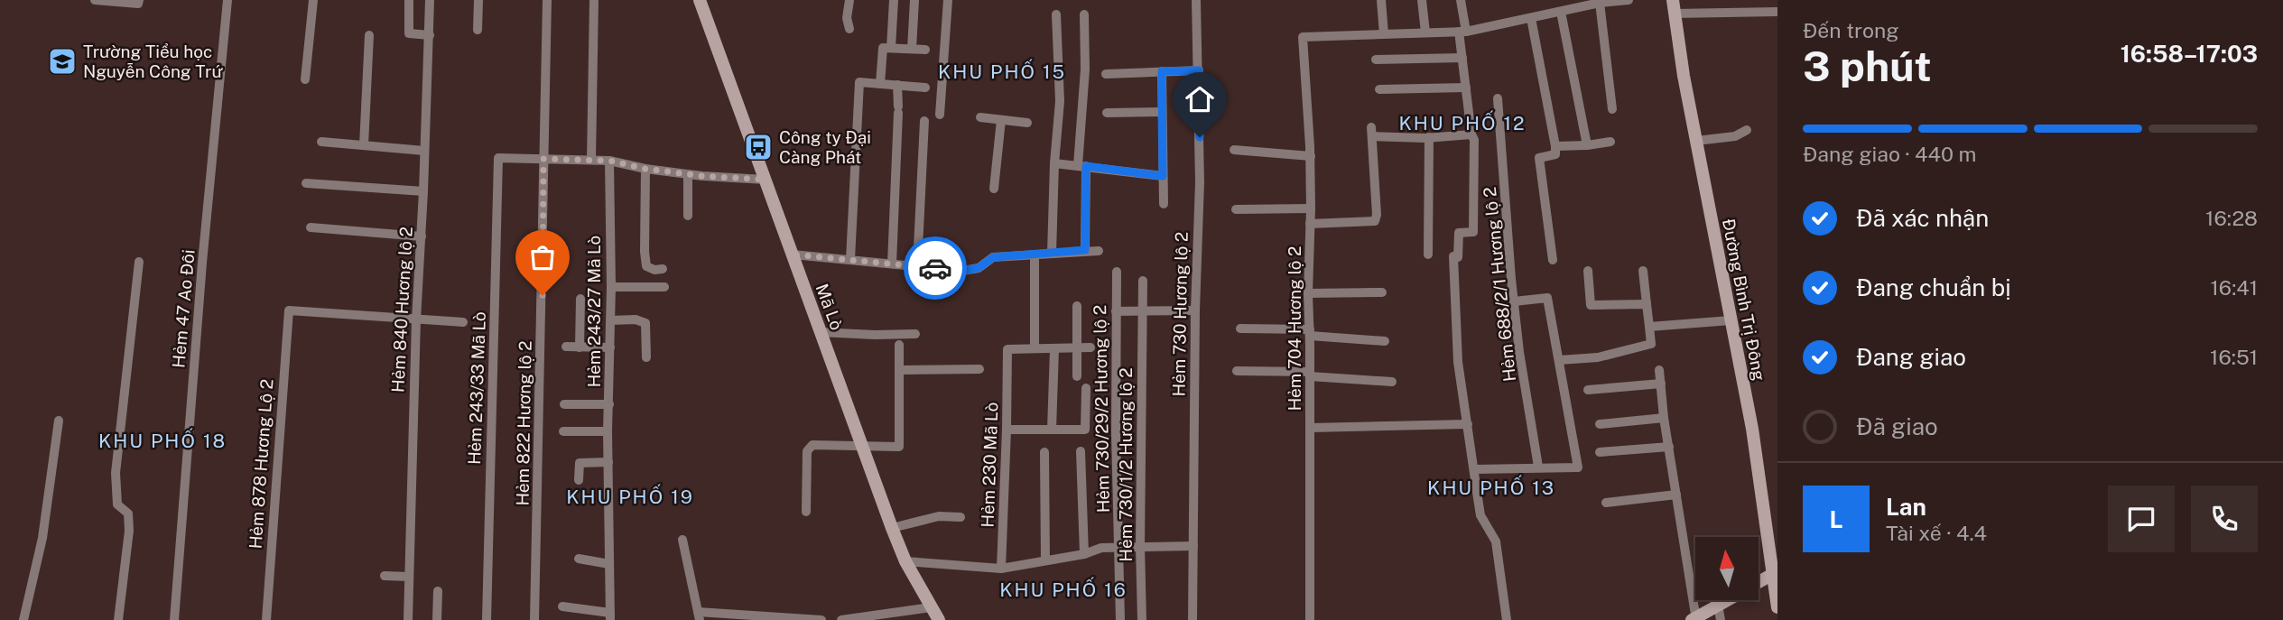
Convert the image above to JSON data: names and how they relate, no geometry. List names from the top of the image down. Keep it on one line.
{"streets":{"main road":["Đường Bình Trị Đông","Mã Lò"],"street":["Hẻm 688/2/1 Hương lộ 2","Hẻm 47 Ao Đôi","Hẻm 840 Hương lộ 2","Hẻm 243/27 Mã Lò","Hẻm 730 Hương lộ 2","Hẻm 704 Hương lộ 2","Hẻm 243/33 Mã Lò","Hẻm 730/29/2 Hương lộ 2","Hẻm 822 Hương lộ 2","Hẻm 878 Hương Lộ 2","Hẻm 230 Mã Lò","Hẻm 730/1/2 Hương lộ 2"]},"crossings":[["Hẻm 840 Hương lộ 2","Hẻm 878 Hương Lộ 2"],["Hẻm 243/33 Mã Lò","Hẻm 822 Hương lộ 2"]],"districts":["KHU PHỐ 15","KHU PHỐ 12","KHU PHỐ 18","KHU PHỐ 13","KHU PHỐ 19","KHU PHỐ 16"],"places":{"school or university":["Trường Tiểu học Nguyễn Công Trứ"],"bus stop":["Công ty Đại Càng Phát"]},"north":"top","page":{"heading":["3 phút","Đến trong","16:58–17:03"],"panel":["Lan","Tài xế · 4.4"],"bar":"Đang giao · 440 m","list":[["Đã xác nhận","16:28"],["Đang chuẩn bị","16:41"],["Đang giao","16:51"],"Đã giao"],"round":"L"}}
